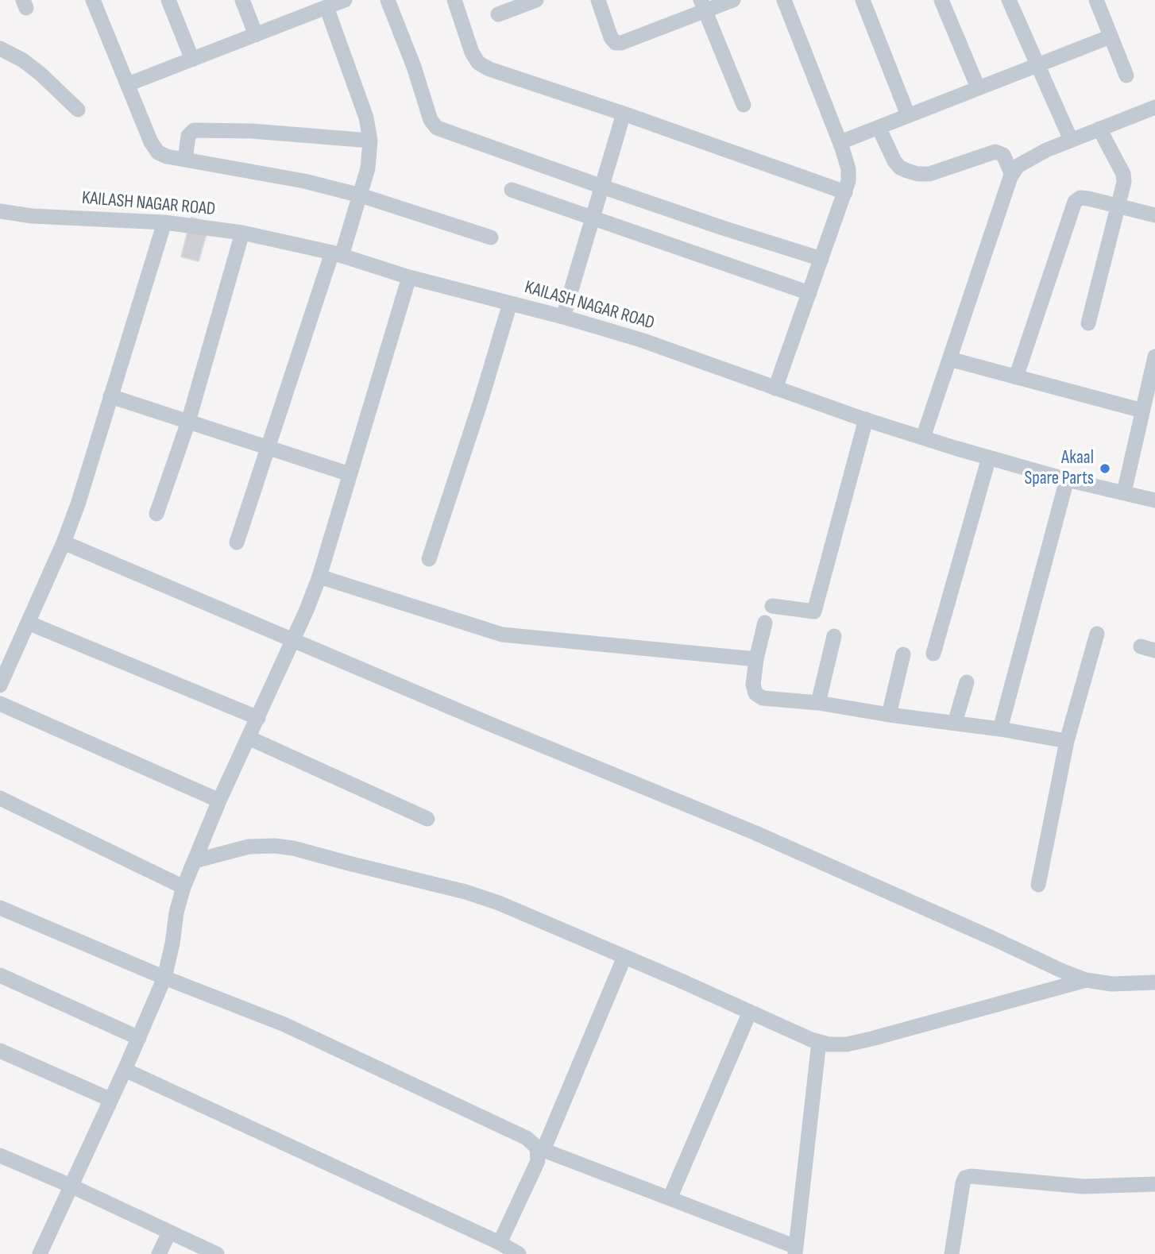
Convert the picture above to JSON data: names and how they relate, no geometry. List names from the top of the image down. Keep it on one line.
{"streets":{"street":["KAILASH NAGAR ROAD"]},"places":["Akaal Spare Parts"]}
